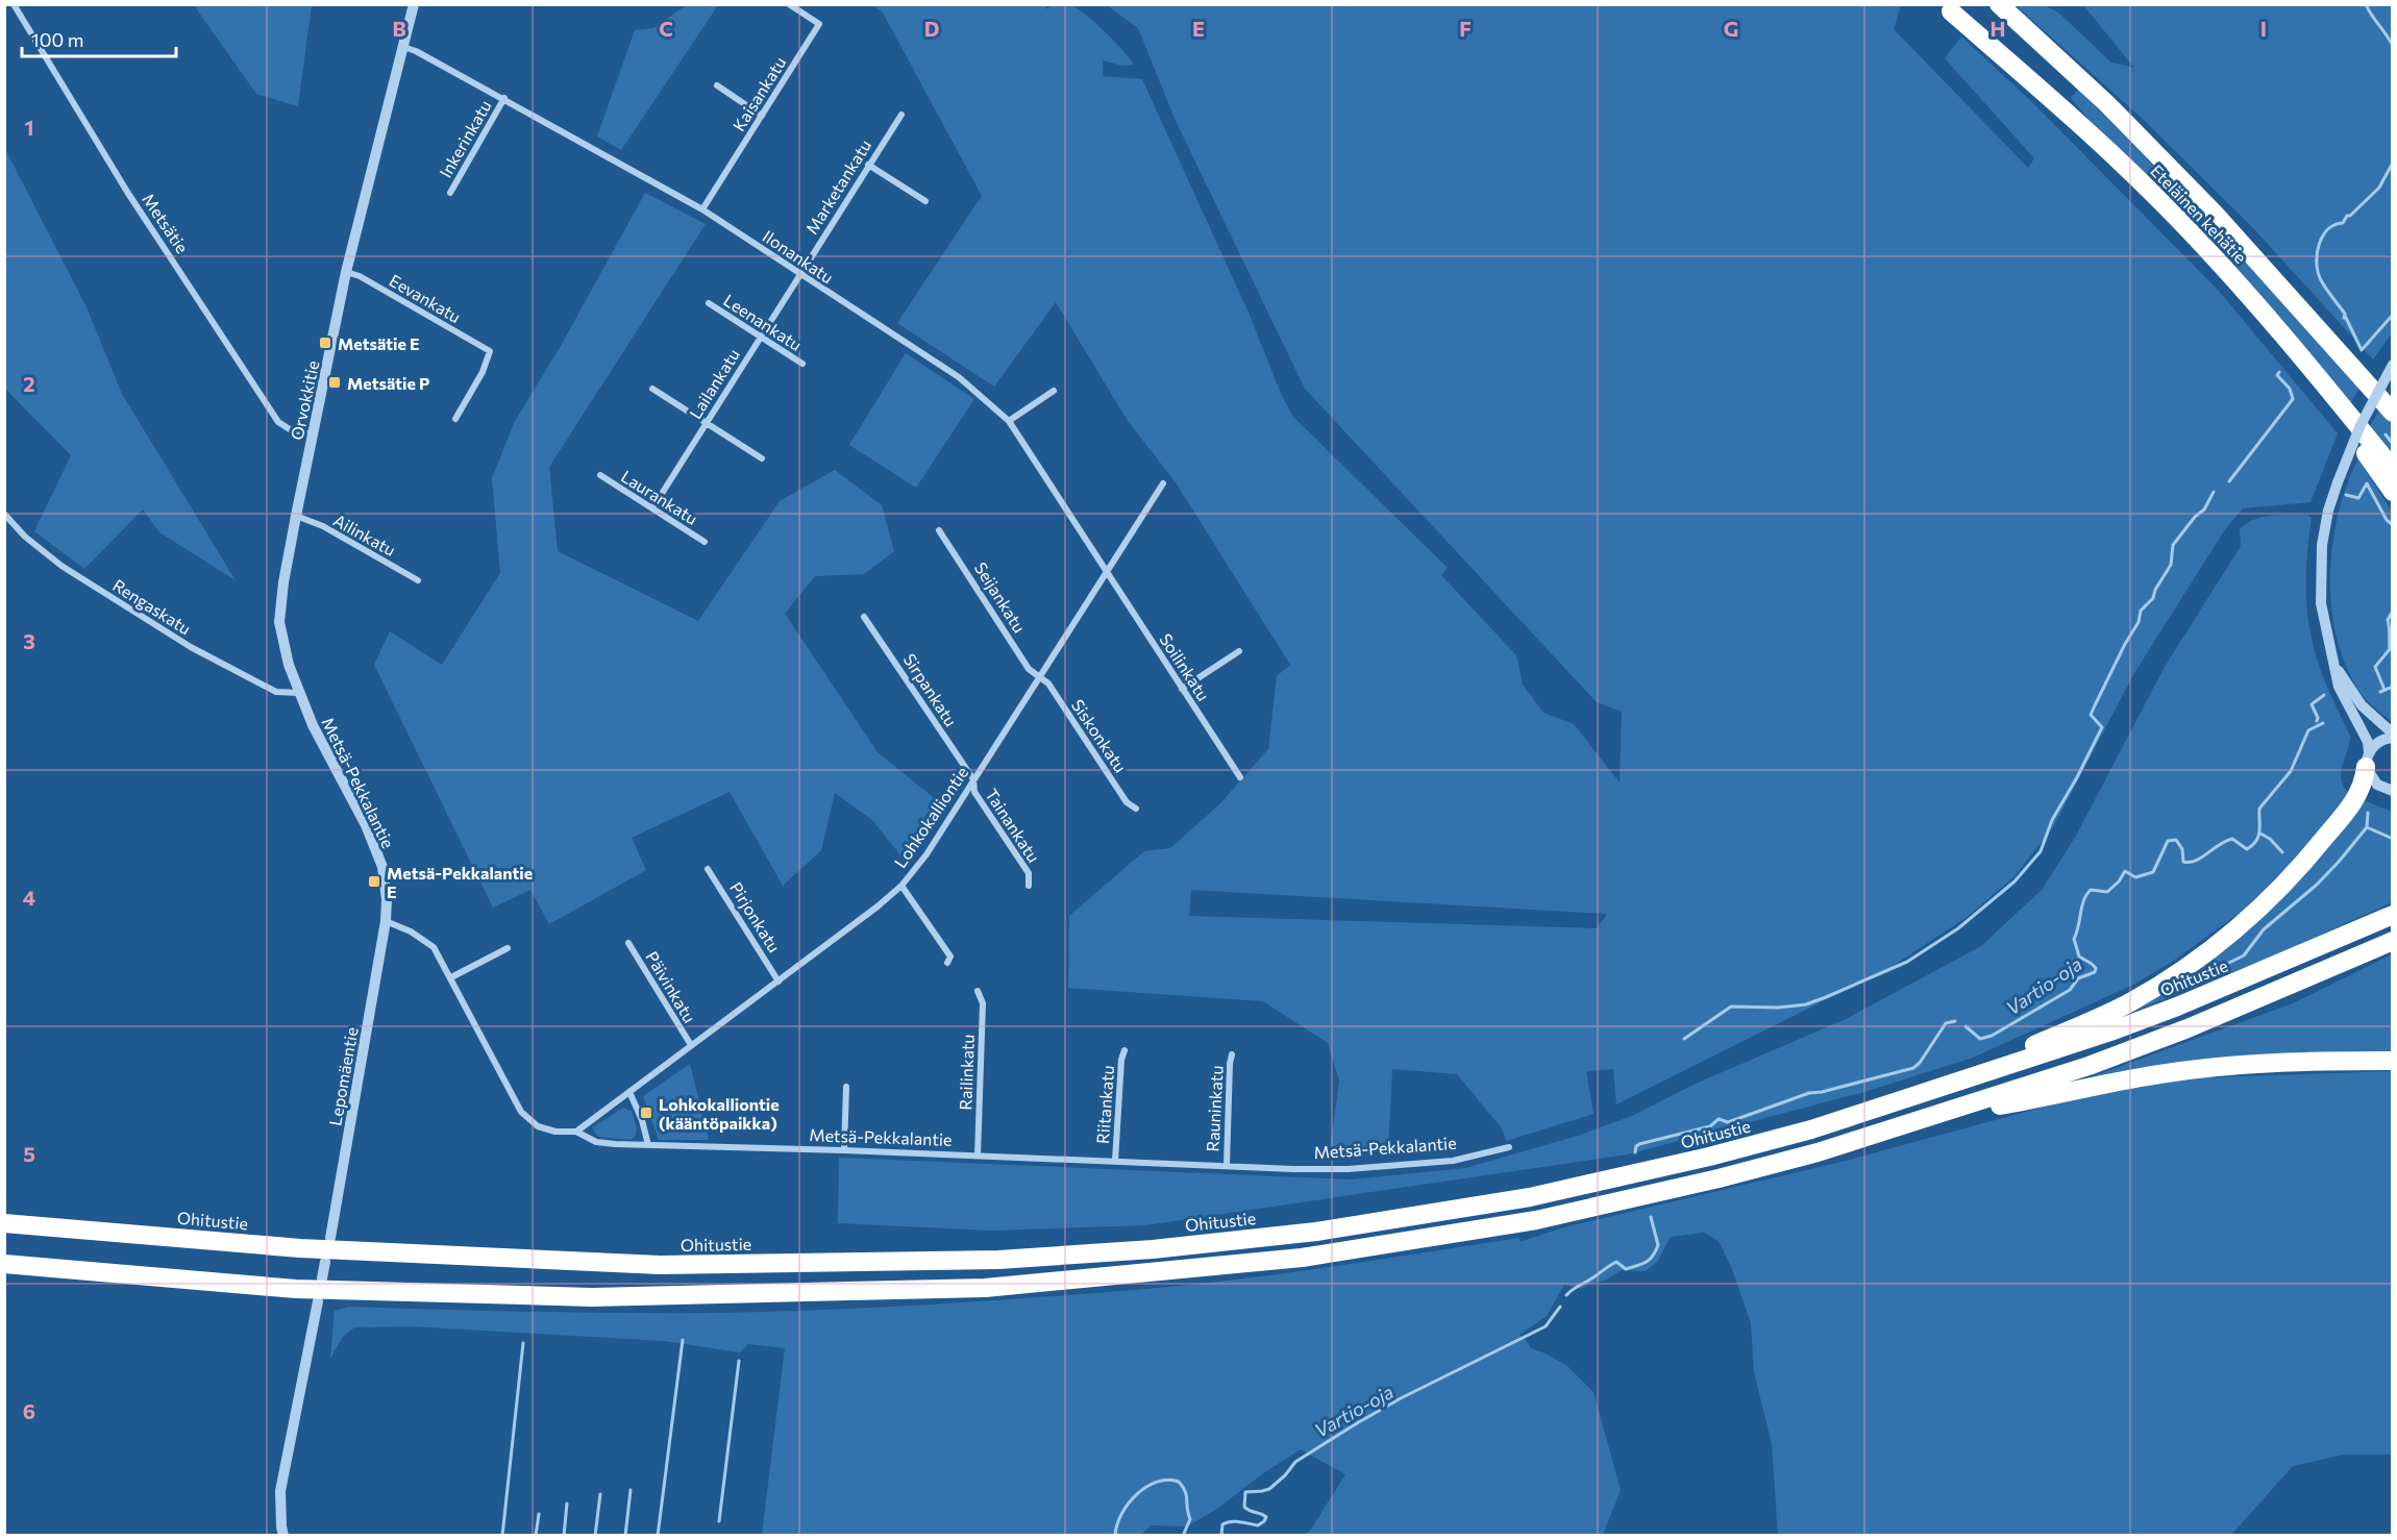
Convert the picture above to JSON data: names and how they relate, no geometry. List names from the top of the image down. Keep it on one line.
{"streets":{"highway":["Eteläinen kehätie","Ohitustie"],"street":["Kaisankatu","Inkerinkatu","Marketankatu","Metsätie","Ilonankatu","Eevankatu","Leenankatu","Lailankatu","Orvokkitie","Laurankatu","Ailinkatu","Seijankatu","Rengaskatu","Soilinkatu","Sirpankatu","Siskonkatu","Metsä-Pekkalantie","Lohkokalliontie","Tainankatu","Pirjonkatu","Päivinkatu","Railinkatu","Lepomäentie","Riitankatu","Rauninkatu"]},"crossings":[["Kaisankatu","Ilonankatu"],["Inkerinkatu","Ilonankatu"],["Marketankatu","Ilonankatu"],["Marketankatu","Lailankatu"],["Metsätie","Orvokkitie"],["Ilonankatu","Lailankatu"],["Ilonankatu","Orvokkitie"],["Ilonankatu","Soilinkatu"],["Ilonankatu","Lohkokalliontie"],["Eevankatu","Orvokkitie"],["Leenankatu","Lailankatu"],["Lailankatu","Laurankatu"],["Orvokkitie","Ailinkatu"],["Orvokkitie","Rengaskatu"],["Orvokkitie","Metsä-Pekkalantie"],["Seijankatu","Siskonkatu"],["Seijankatu","Lohkokalliontie"],["Rengaskatu","Metsä-Pekkalantie"],["Soilinkatu","Lohkokalliontie"],["Sirpankatu","Lohkokalliontie"],["Sirpankatu","Tainankatu"],["Siskonkatu","Lohkokalliontie"],["Metsä-Pekkalantie","Lohkokalliontie"],["Metsä-Pekkalantie","Railinkatu"],["Metsä-Pekkalantie","Lepomäentie"],["Metsä-Pekkalantie","Riitankatu"],["Metsä-Pekkalantie","Rauninkatu"],["Lohkokalliontie","Tainankatu"],["Lohkokalliontie","Pirjonkatu"],["Lohkokalliontie","Päivinkatu"]],"water":["Vartio-oja"],"places":{"transit":["Metsätie E","Metsätie P","Metsä-Pekkalantie E","Lohkokalliontie (kääntöpaikka)"]},"scale_bar":"100 m","grid":{"columns":["B","C","D","E","F","G","H","I"],"rows":["1","2","3","4","5","6"]}}
